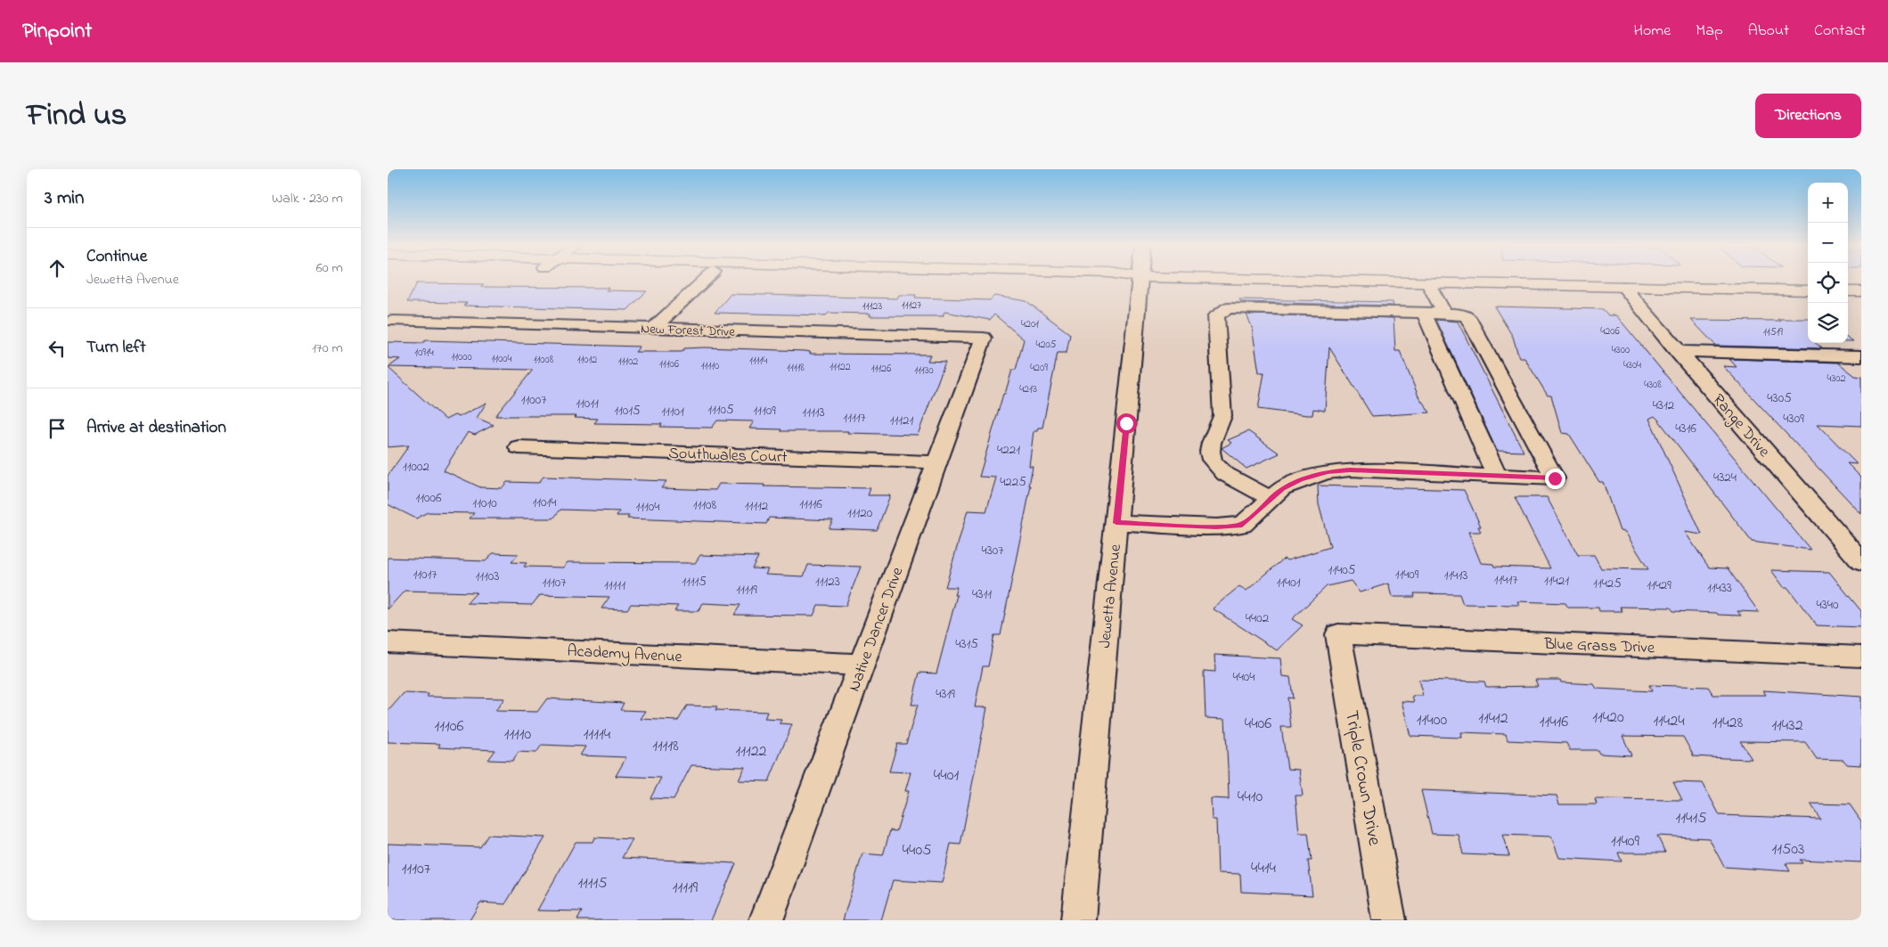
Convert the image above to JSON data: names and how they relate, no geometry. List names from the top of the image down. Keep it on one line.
{"streets":{"street":["New Forest Drive","Range Drive","Southwales Court","Jewetta Avenue","Native Dancer Drive","Blue Grass Drive","Academy Avenue","Triple Crown Drive"]},"crossings":[["New Forest Drive","Native Dancer Drive"],["Southwales Court","Native Dancer Drive"],["Native Dancer Drive","Academy Avenue"],["Blue Grass Drive","Triple Crown Drive"]],"house_numbers":["11127","11123","4201","4206","11519","4205","4300","10914","11000","11004","11008","11012","11114","11102","11106","4304","11110","11122","11118","4209","11126","11130","4302","4308","4213","4305","11007","11011","4312","11105","11015","11109","11101","11113","11117","4309","11121","4316","4221","11002","4324","4225","11006","11014","11010","11116","11108","11112","11104","11120","4307","11405","11017","11409","11413","11103","11417","11421","11115","11123","11107","11401","11425","11111","11429","11433","11119","4311","4340","4402","4315","4404","4319","11420","11412","11400","11424","11416","11428","4406","11432","11106","11110","11114","11118","11122","4401","4410","11415","11409","11503","4405","4414","11107","11115","11119"],"page":{"header":"Pinpoint","nav":["Home","Map","About","Contact"],"title":"Find us","buttons":"Directions","heading":["3 min","Walk · 230 m"],"map_buttons":["+","−"],"list":[["Continue","Jewetta Avenue","60 m"],["Turn left","170 m"],"Arrive at destination"]}}
